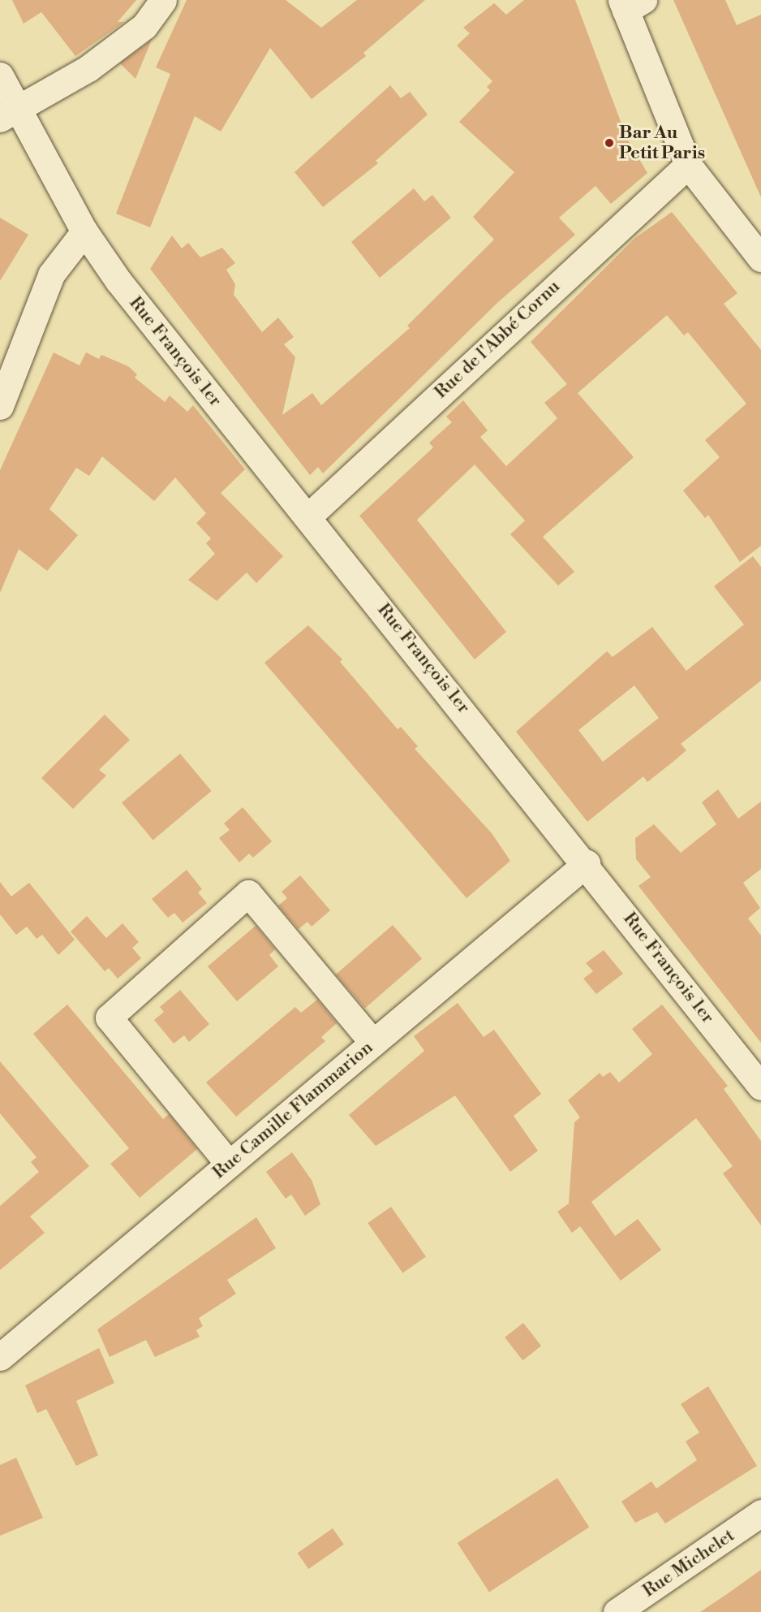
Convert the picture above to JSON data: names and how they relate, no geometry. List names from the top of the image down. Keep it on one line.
{"streets":{"street":["Rue de l'Abbé Cornu","Rue François 1er","Rue Camille Flammarion","Rue Michelet"]},"crossings":[["Rue de l'Abbé Cornu","Rue François 1er"],["Rue François 1er","Rue Camille Flammarion"]],"places":["Bar Au Petit Paris"]}
